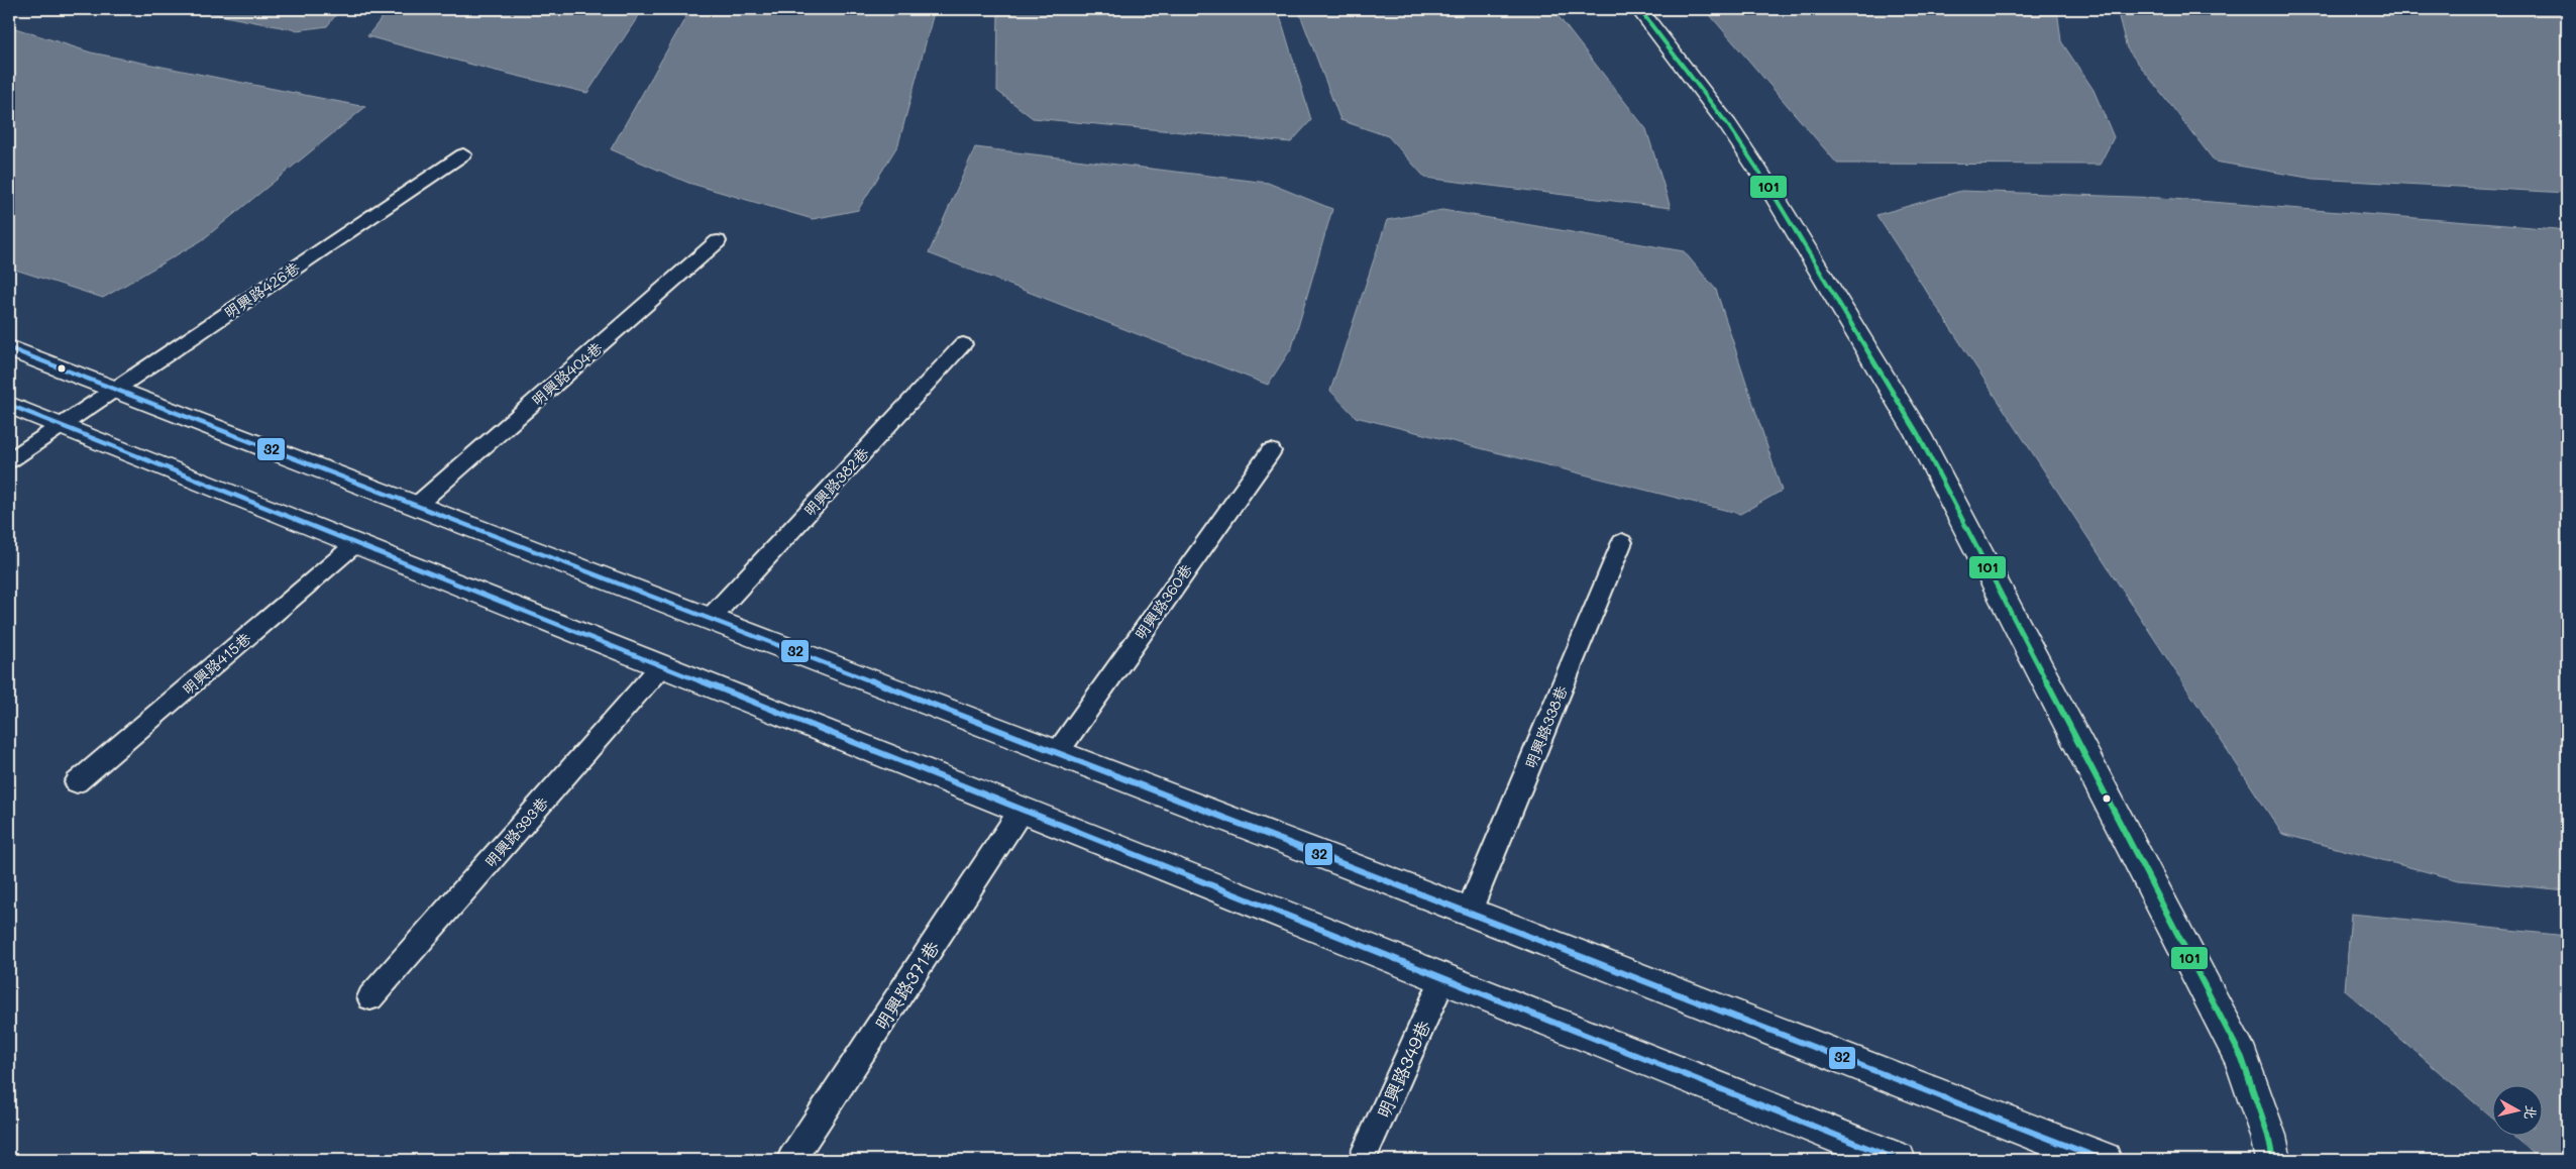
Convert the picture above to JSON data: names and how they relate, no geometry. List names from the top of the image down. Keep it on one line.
{"streets":{"lane":["明興路426巷","明興路404巷","明興路382巷","明興路360巷","明興路415巷","明興路338巷","明興路393巷","明興路371巷","明興路349巷"]},"lines":["transit line 101","transit line 32"],"north":"right"}
